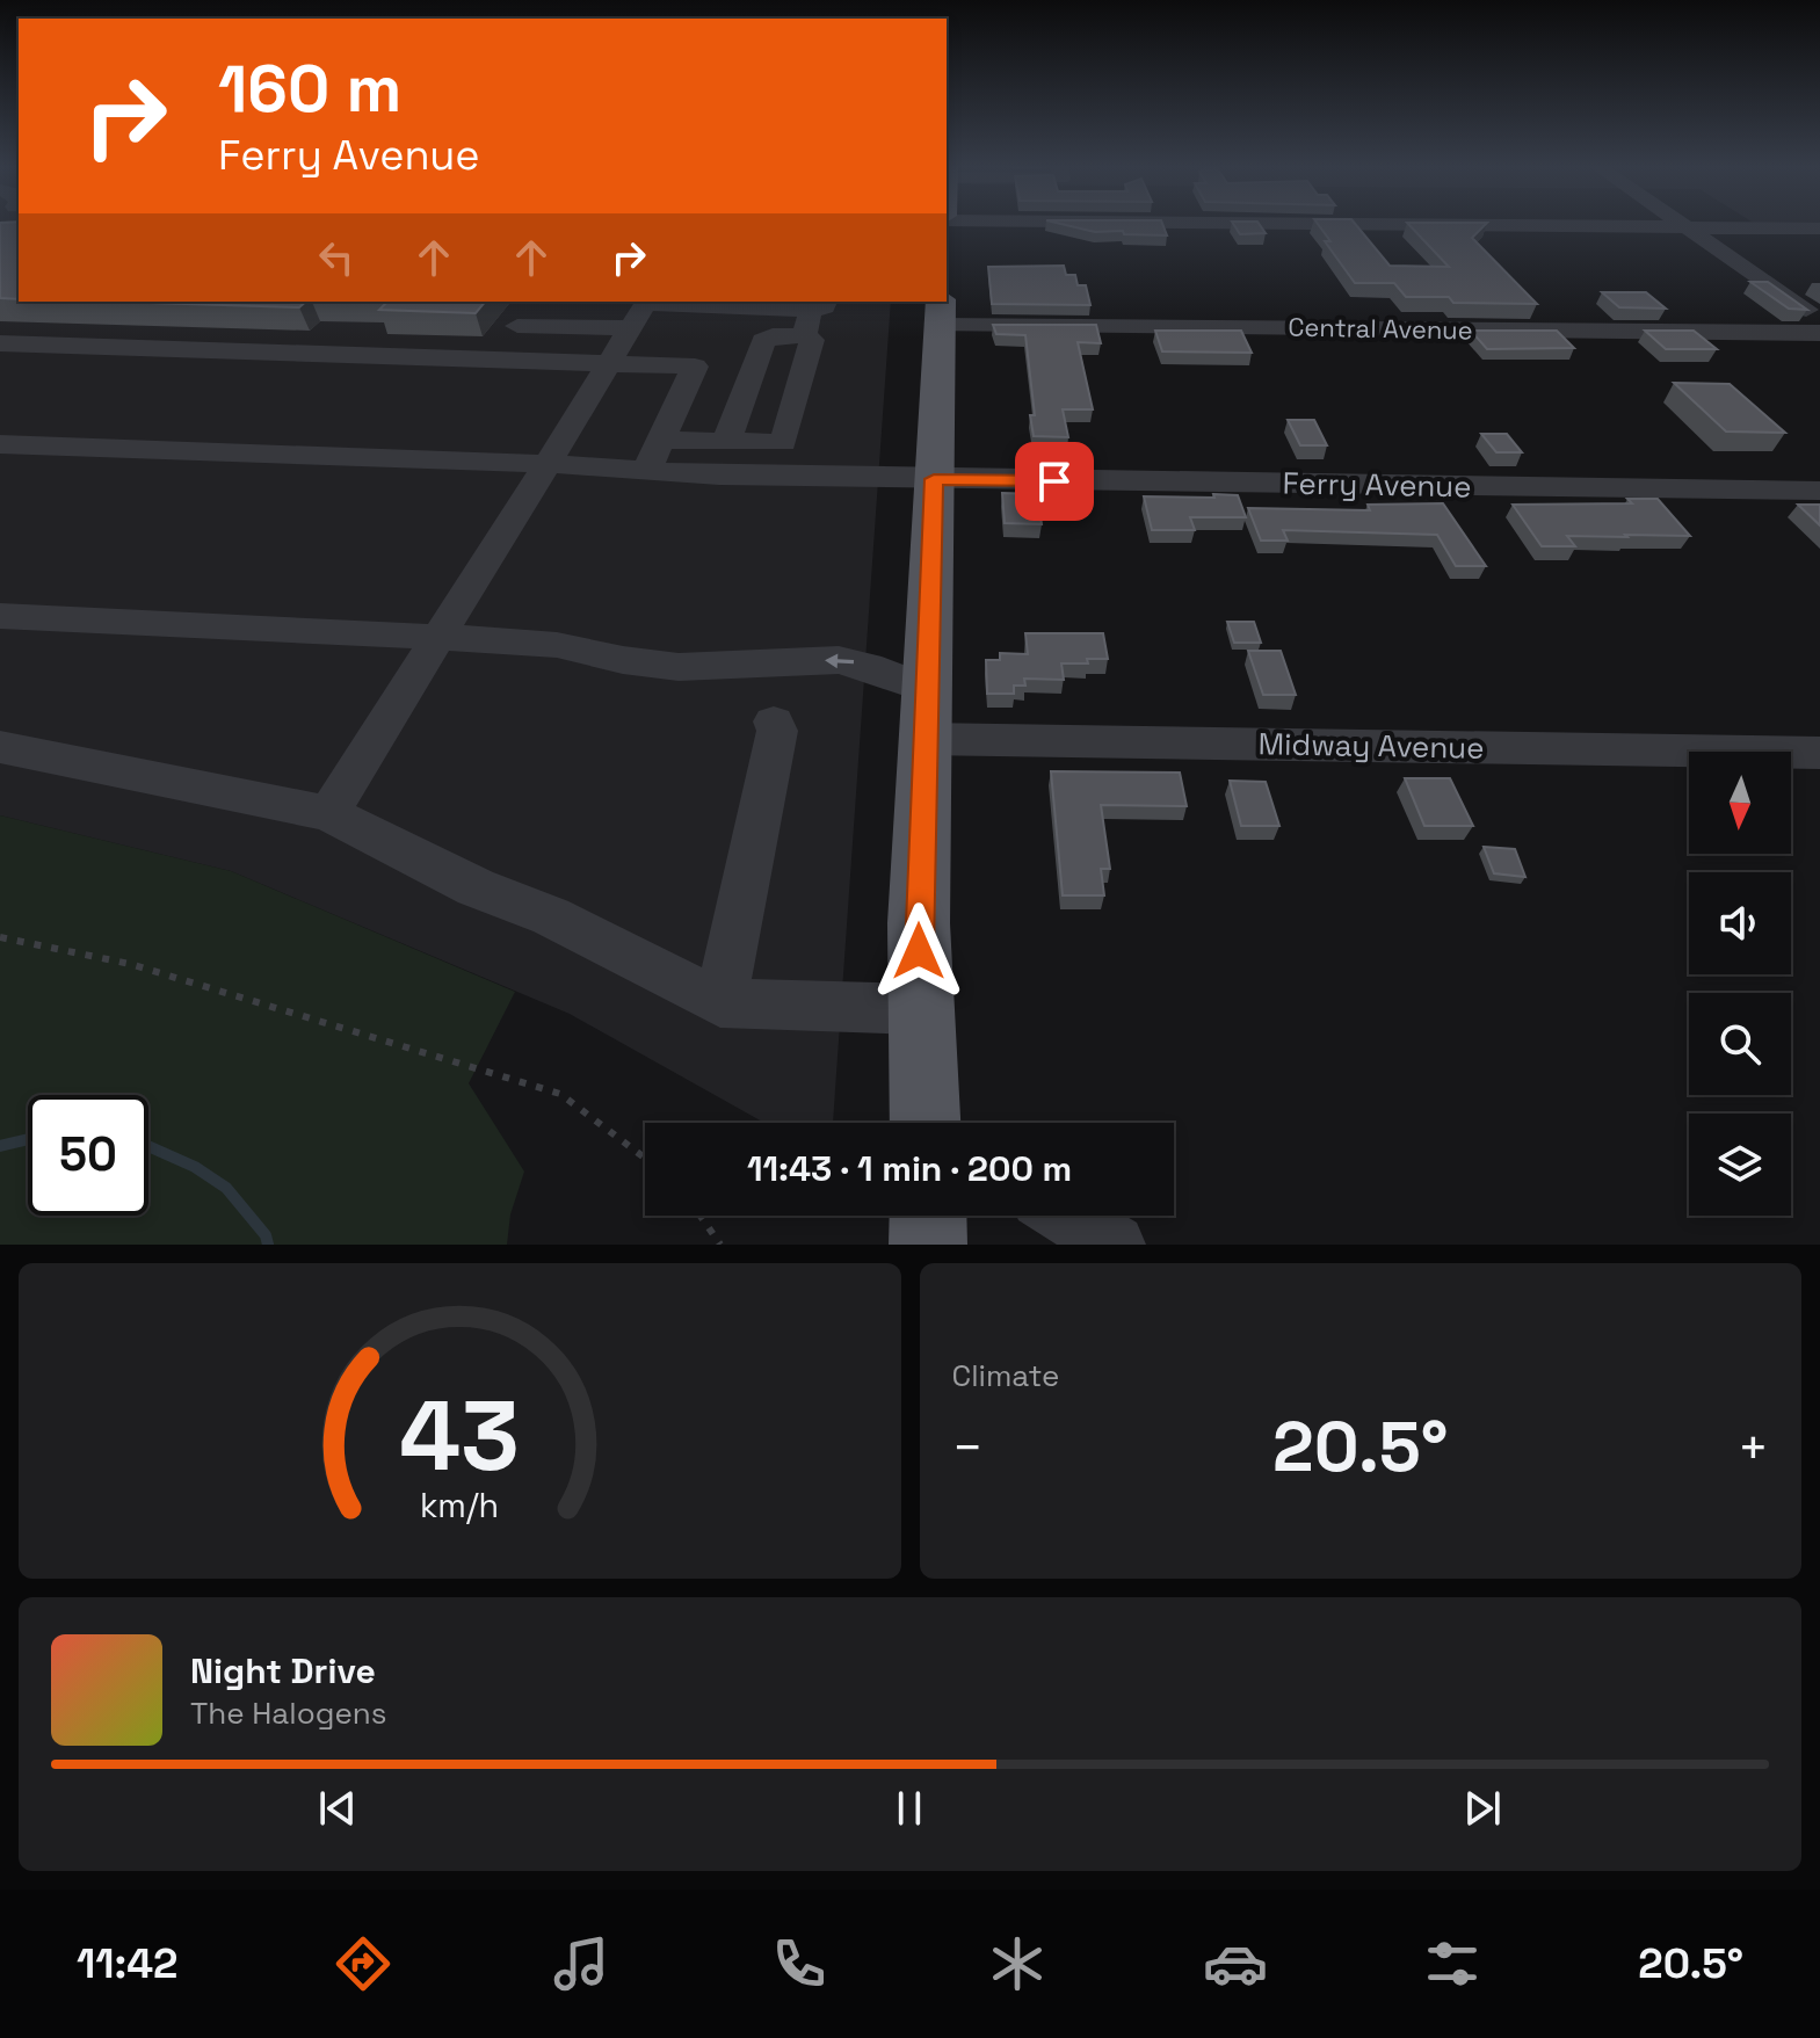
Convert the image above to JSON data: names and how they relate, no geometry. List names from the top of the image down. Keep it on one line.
{"streets":{"street":["Central Avenue","Ferry Avenue","Midway Avenue"]},"north":"bottom","page":{"turn":["160 m","Ferry Avenue"],"limit":"50","trip":"11:43 · 1 min · 200 m","tile":"Climate","heat":["−","20.5°","+"],"song":["Night Drive","The Halogens"],"tabs":["11:42","20.5°"],"gauge":["43","km/h"]}}
